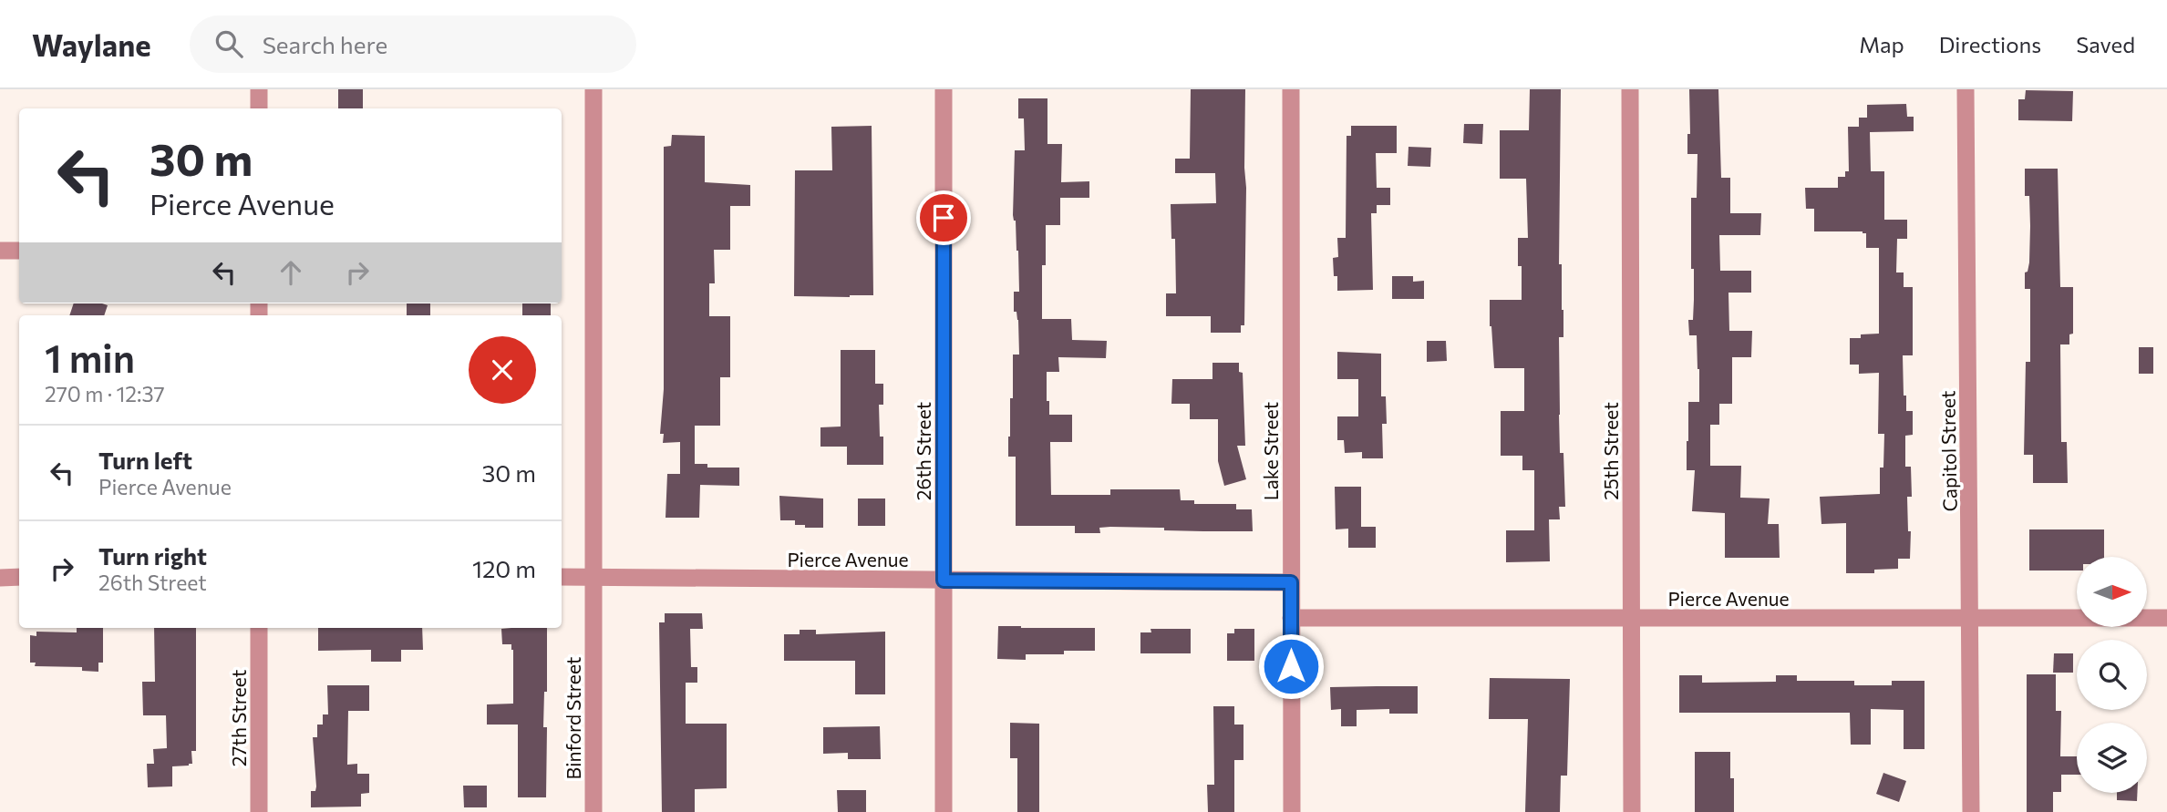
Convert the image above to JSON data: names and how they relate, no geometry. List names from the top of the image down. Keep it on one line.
{"streets":{"street":["26th Street","Lake Street","25th Street","Capitol Street","Pierce Avenue","27th Street","Binford Street"]},"crossings":[["26th Street","Pierce Avenue"],["Lake Street","Pierce Avenue"],["25th Street","Pierce Avenue"],["Capitol Street","Pierce Avenue"],["Pierce Avenue","Binford Street"]],"north":"right","page":{"header":"Waylane","search":"Search here","nav":["Map","Directions","Saved"],"turn":["30 m","Pierce Avenue"],"heading":["1 min","270 m · 12:37"],"list":[{"name":"Turn left","note":"Pierce Avenue","value":"30 m"},{"name":"Turn right","note":"26th Street","value":"120 m"}]}}
